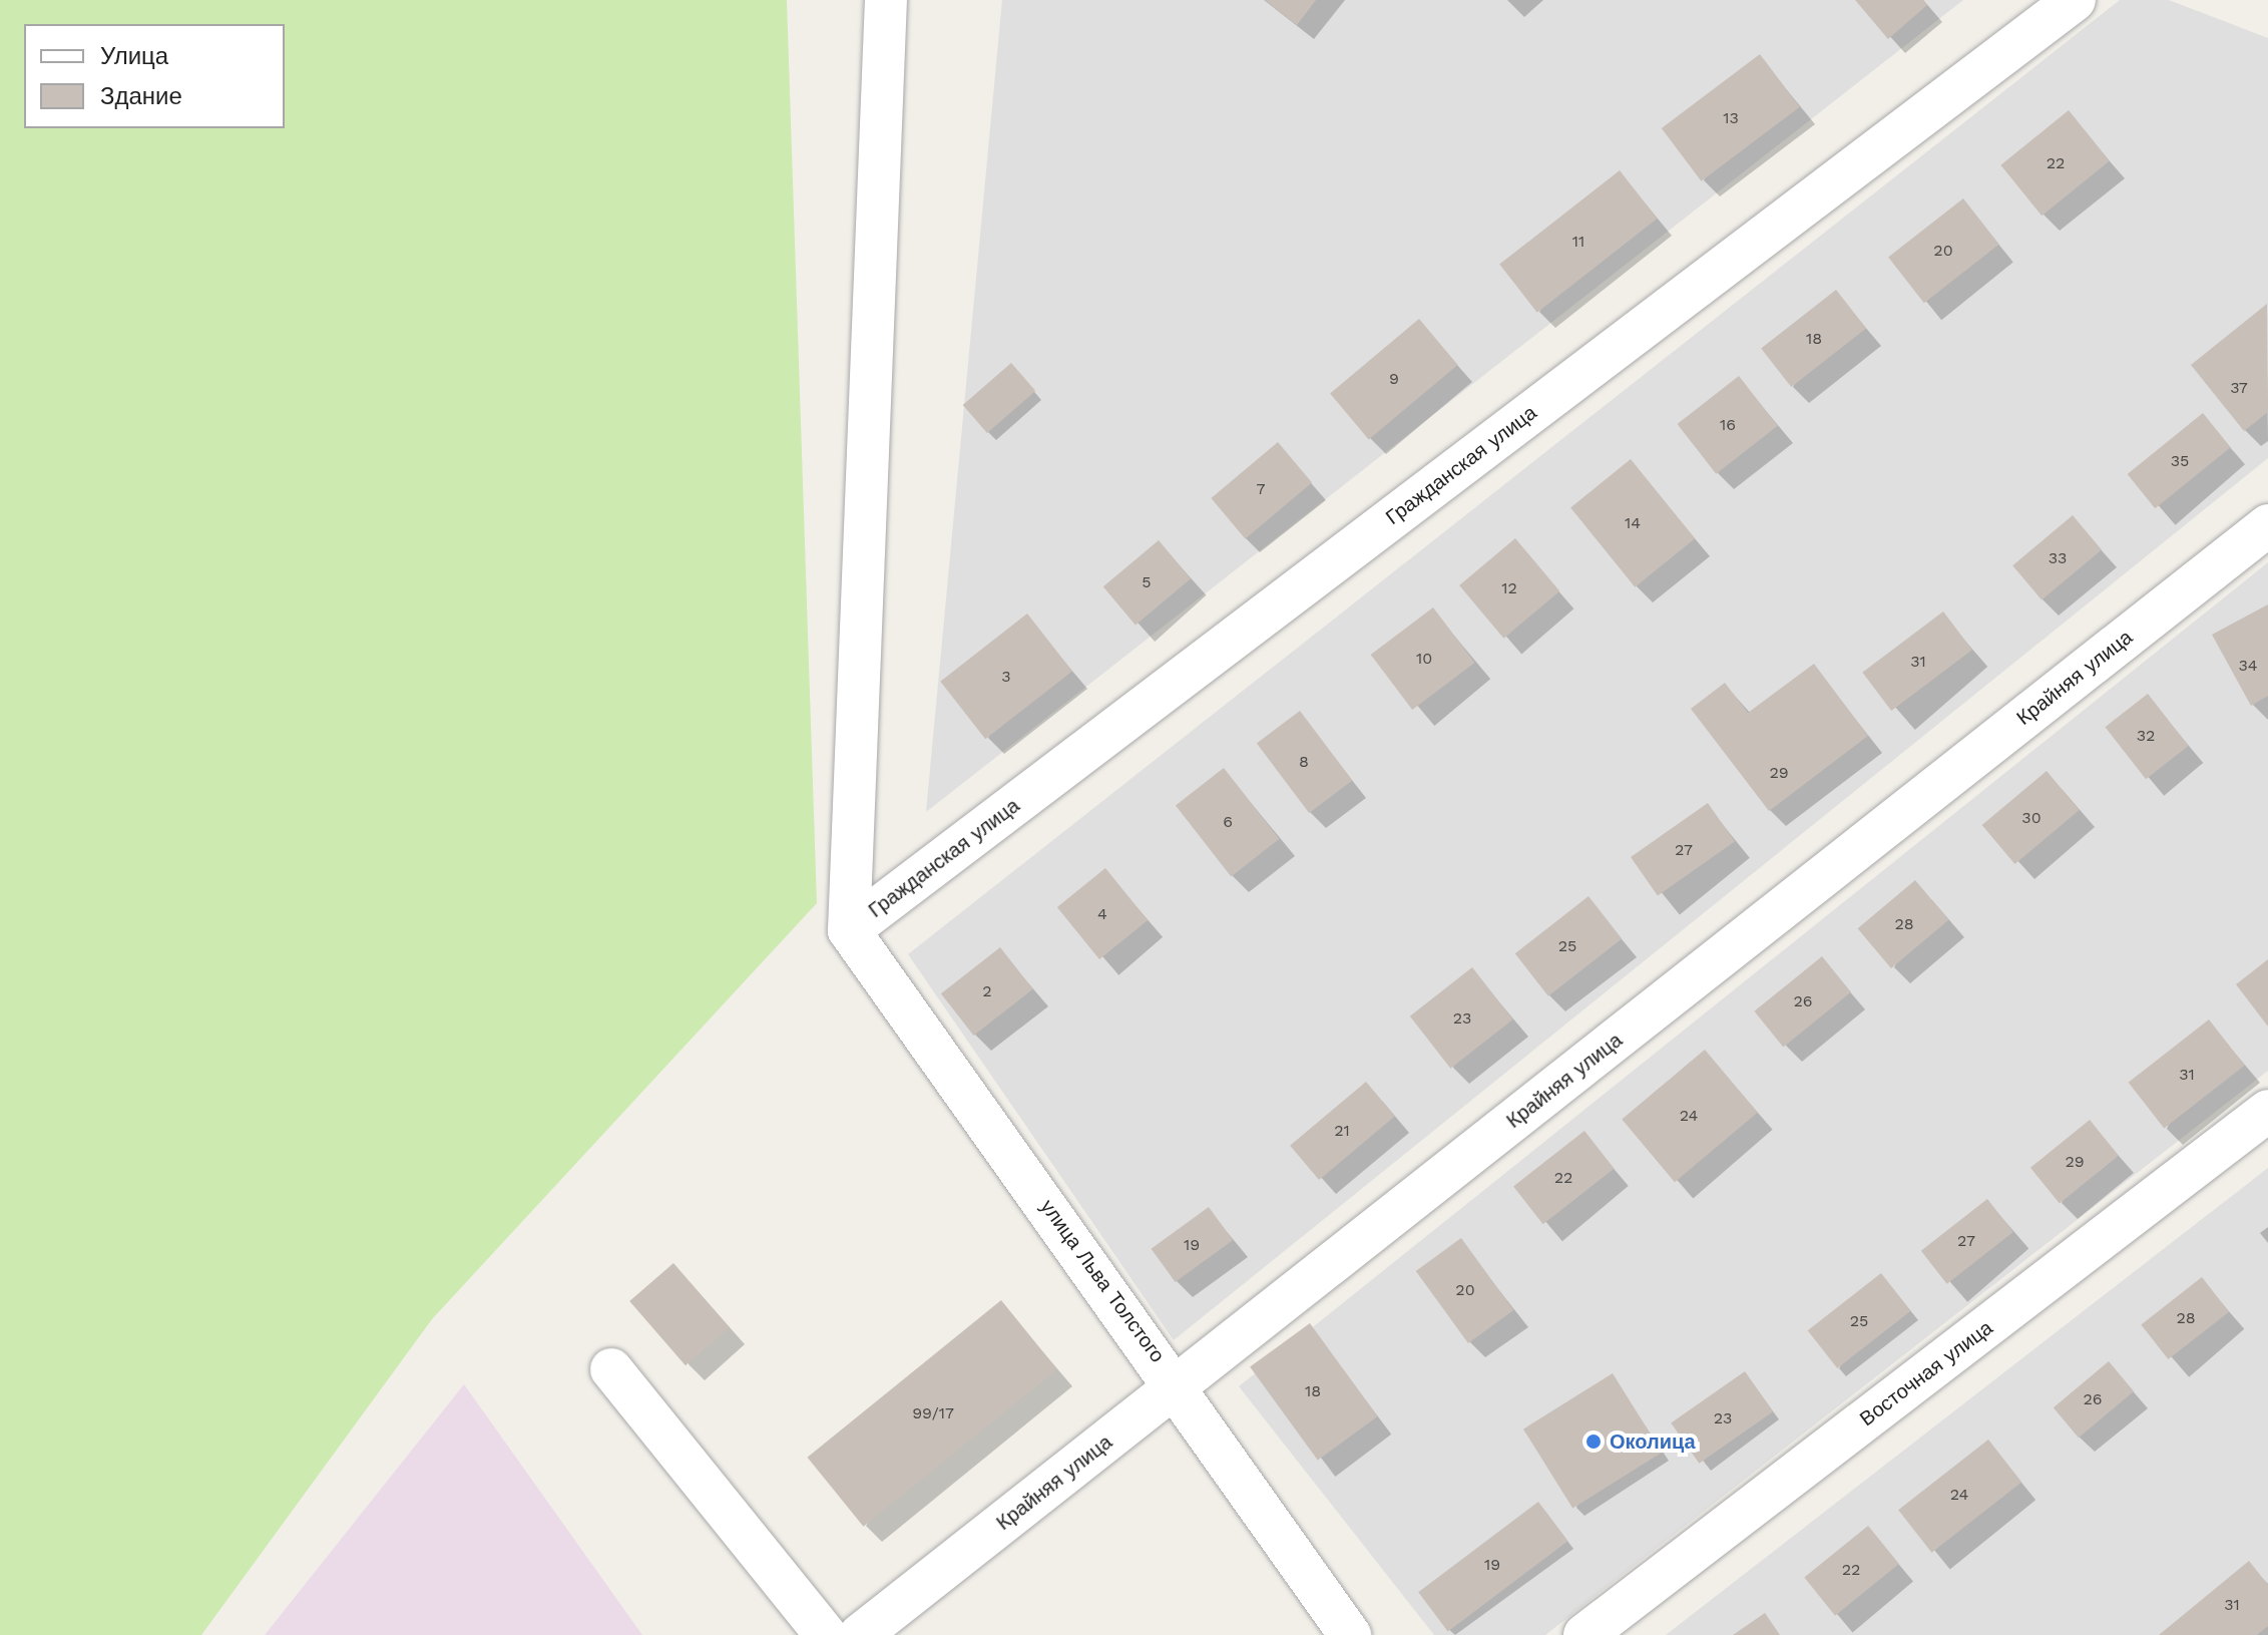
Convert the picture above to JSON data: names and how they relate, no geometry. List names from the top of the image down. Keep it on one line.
{"streets":{"street":["Гражданская улица","Крайняя улица","улица Льва Толстого","Восточная улица"]},"crossings":[["Гражданская улица","улица Льва Толстого"],["Крайняя улица","улица Льва Толстого"]],"places":["Околица"],"house_numbers":["13","22","11","20","18","9","37","16","35","7","14","33","5","12","10","31","34","3","32","8","29","30","6","27","4","28","25","2","26","23","31","24","21","29","22","27","19","20","28","25","18","26","99/17","23","24","19","22","31"],"legend":["Улица","Здание"]}
